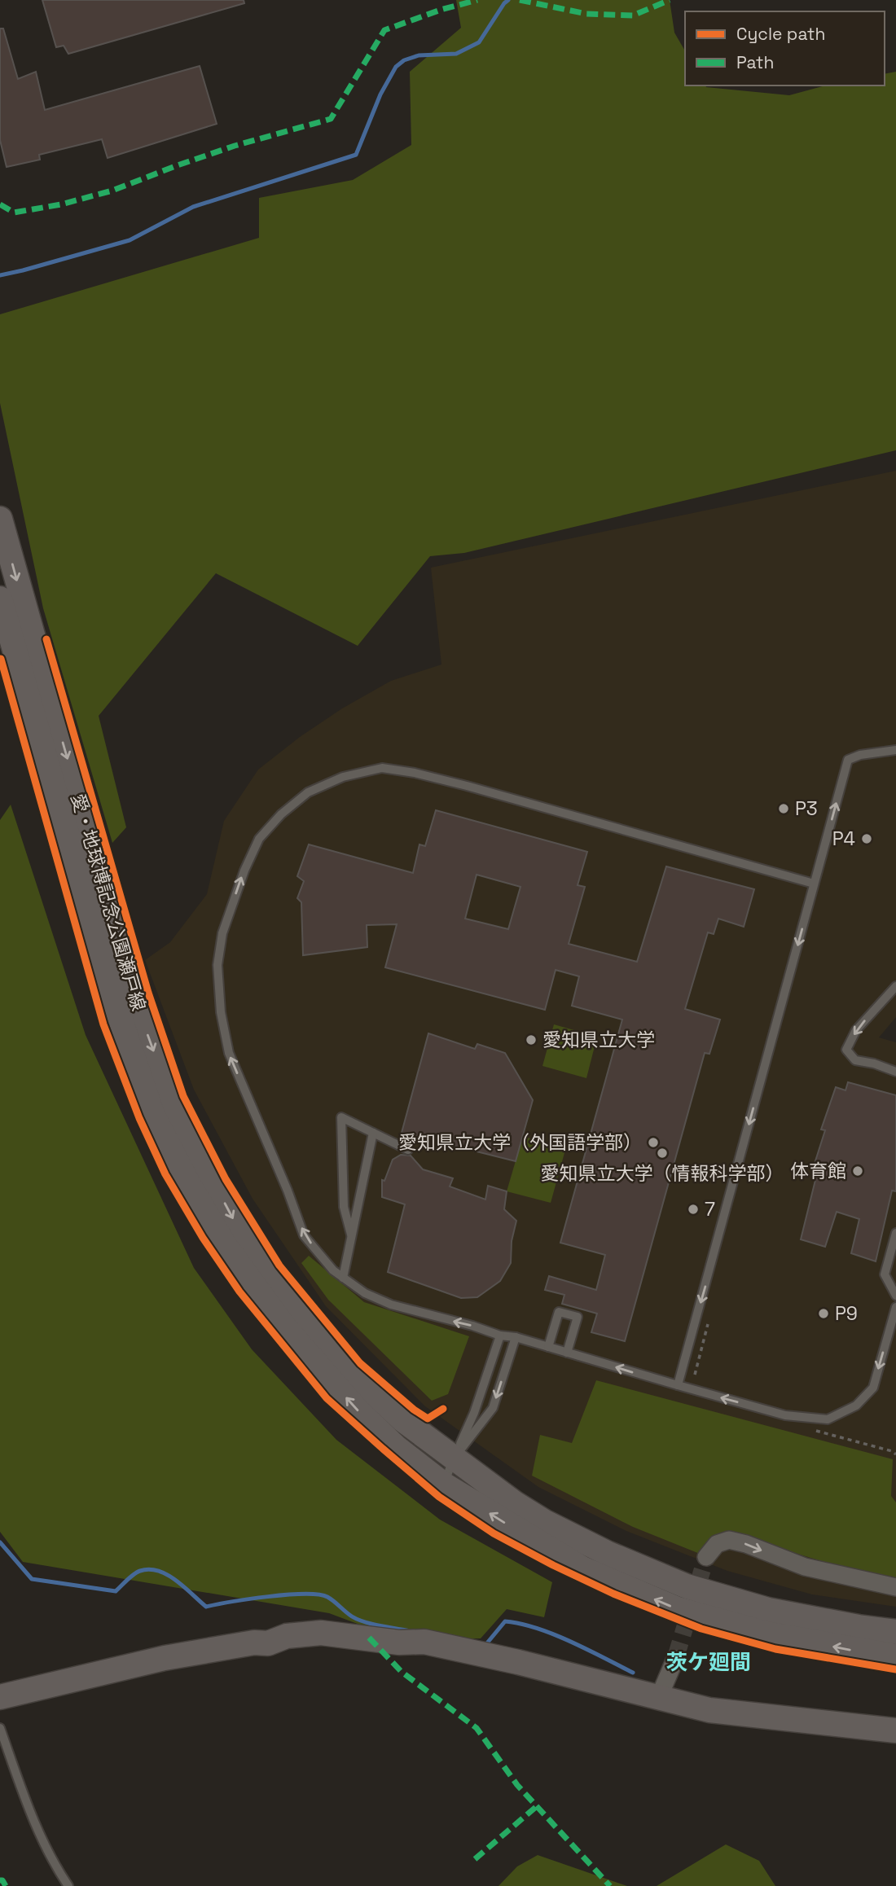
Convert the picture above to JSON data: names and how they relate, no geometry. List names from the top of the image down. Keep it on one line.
{"streets":{"main road":["愛・地球博記念公園瀬戸線"]},"districts":["茨ケ廻間"],"places":["P3","P4","愛知県立大学","愛知県立大学（外国語学部）","愛知県立大学（情報科学部）","体育館","7","P9"],"legend":["Cycle path","Path"]}
